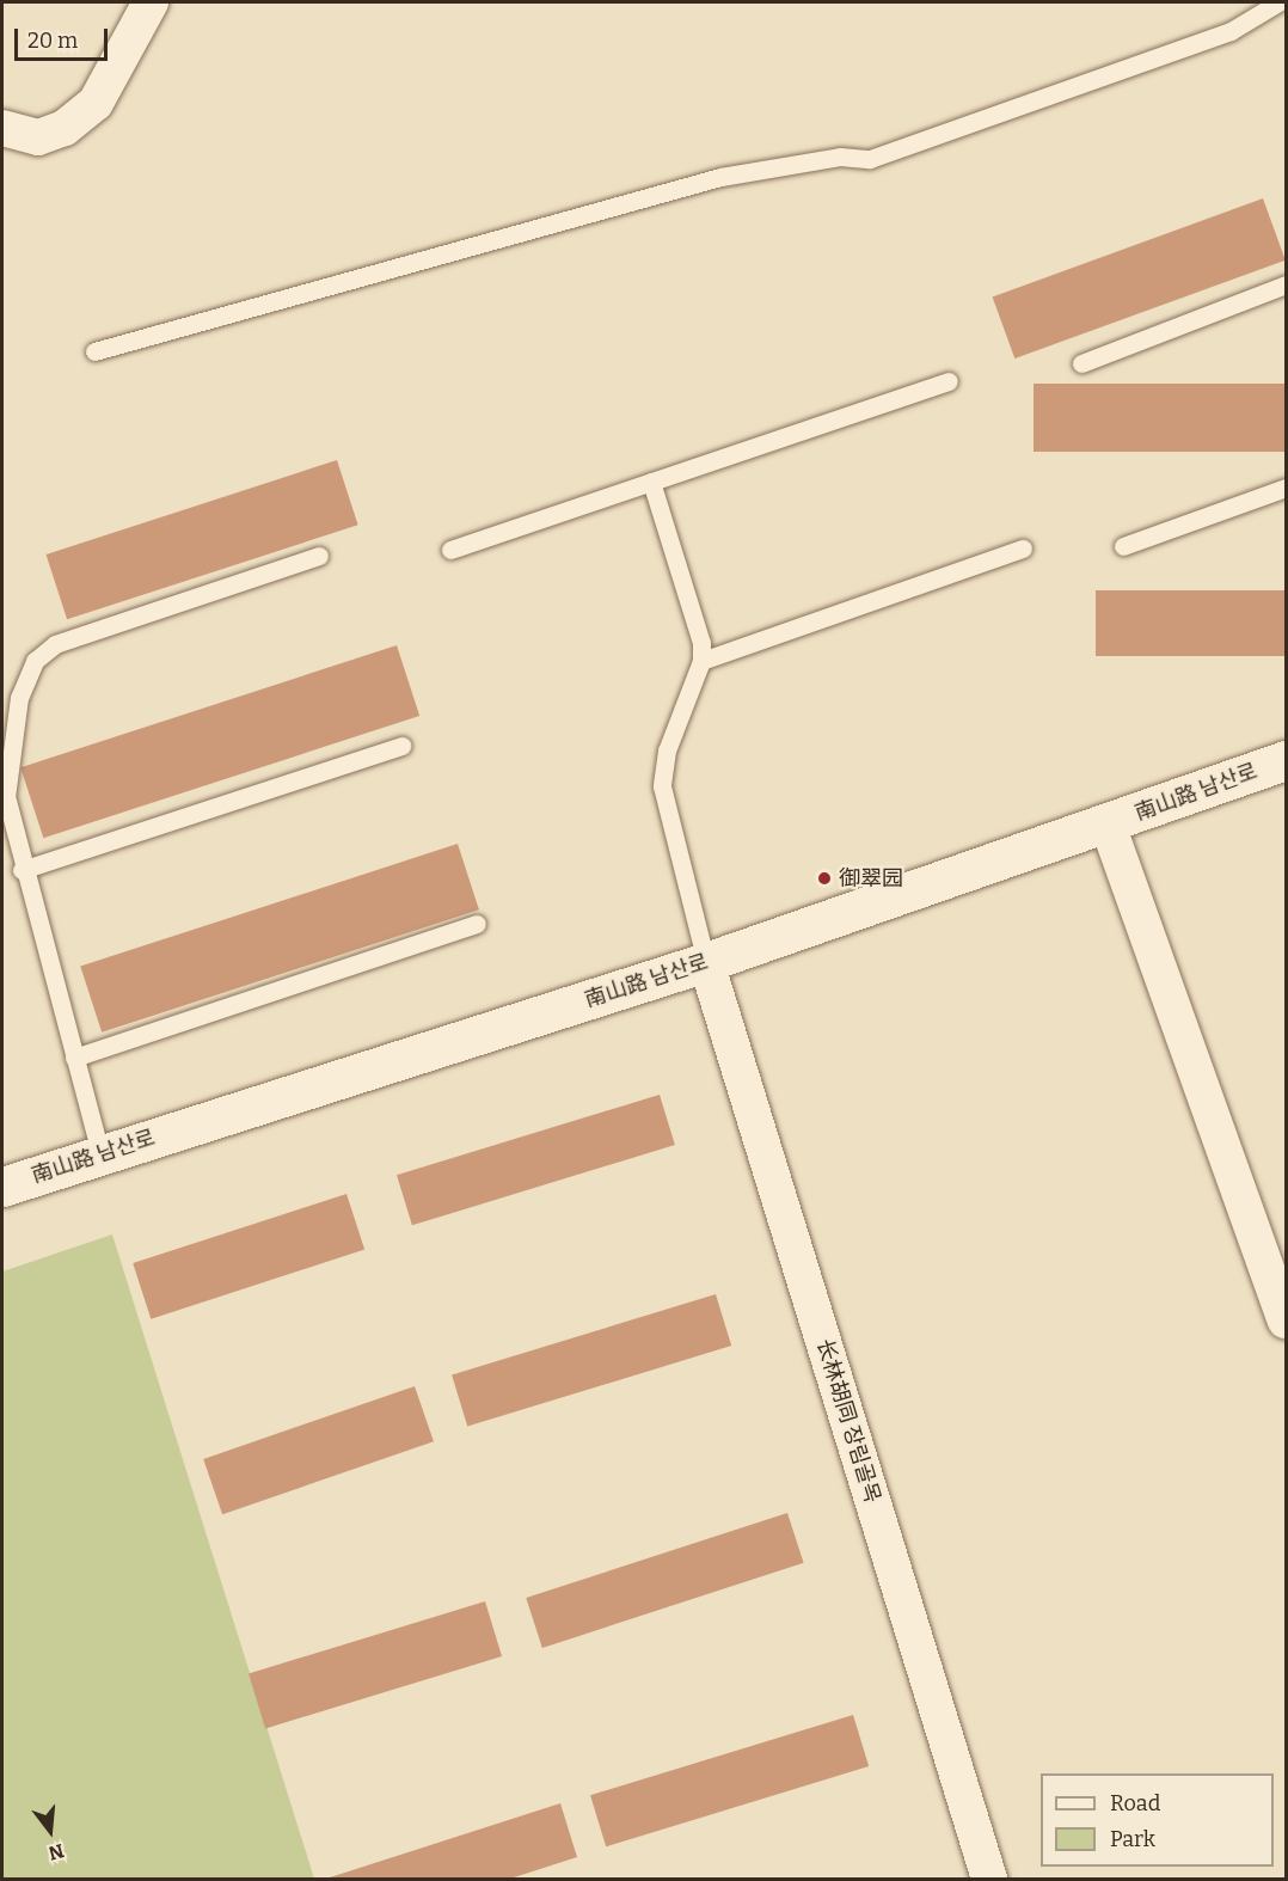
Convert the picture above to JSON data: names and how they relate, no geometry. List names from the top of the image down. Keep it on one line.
{"streets":{"street":["南山路 남산로","长林胡同 장림골목"]},"crossings":[["南山路 남산로","长林胡同 장림골목"]],"places":["御翠园"],"legend":["Road","Park"],"scale_bar":"20 m","north":"bottom"}
